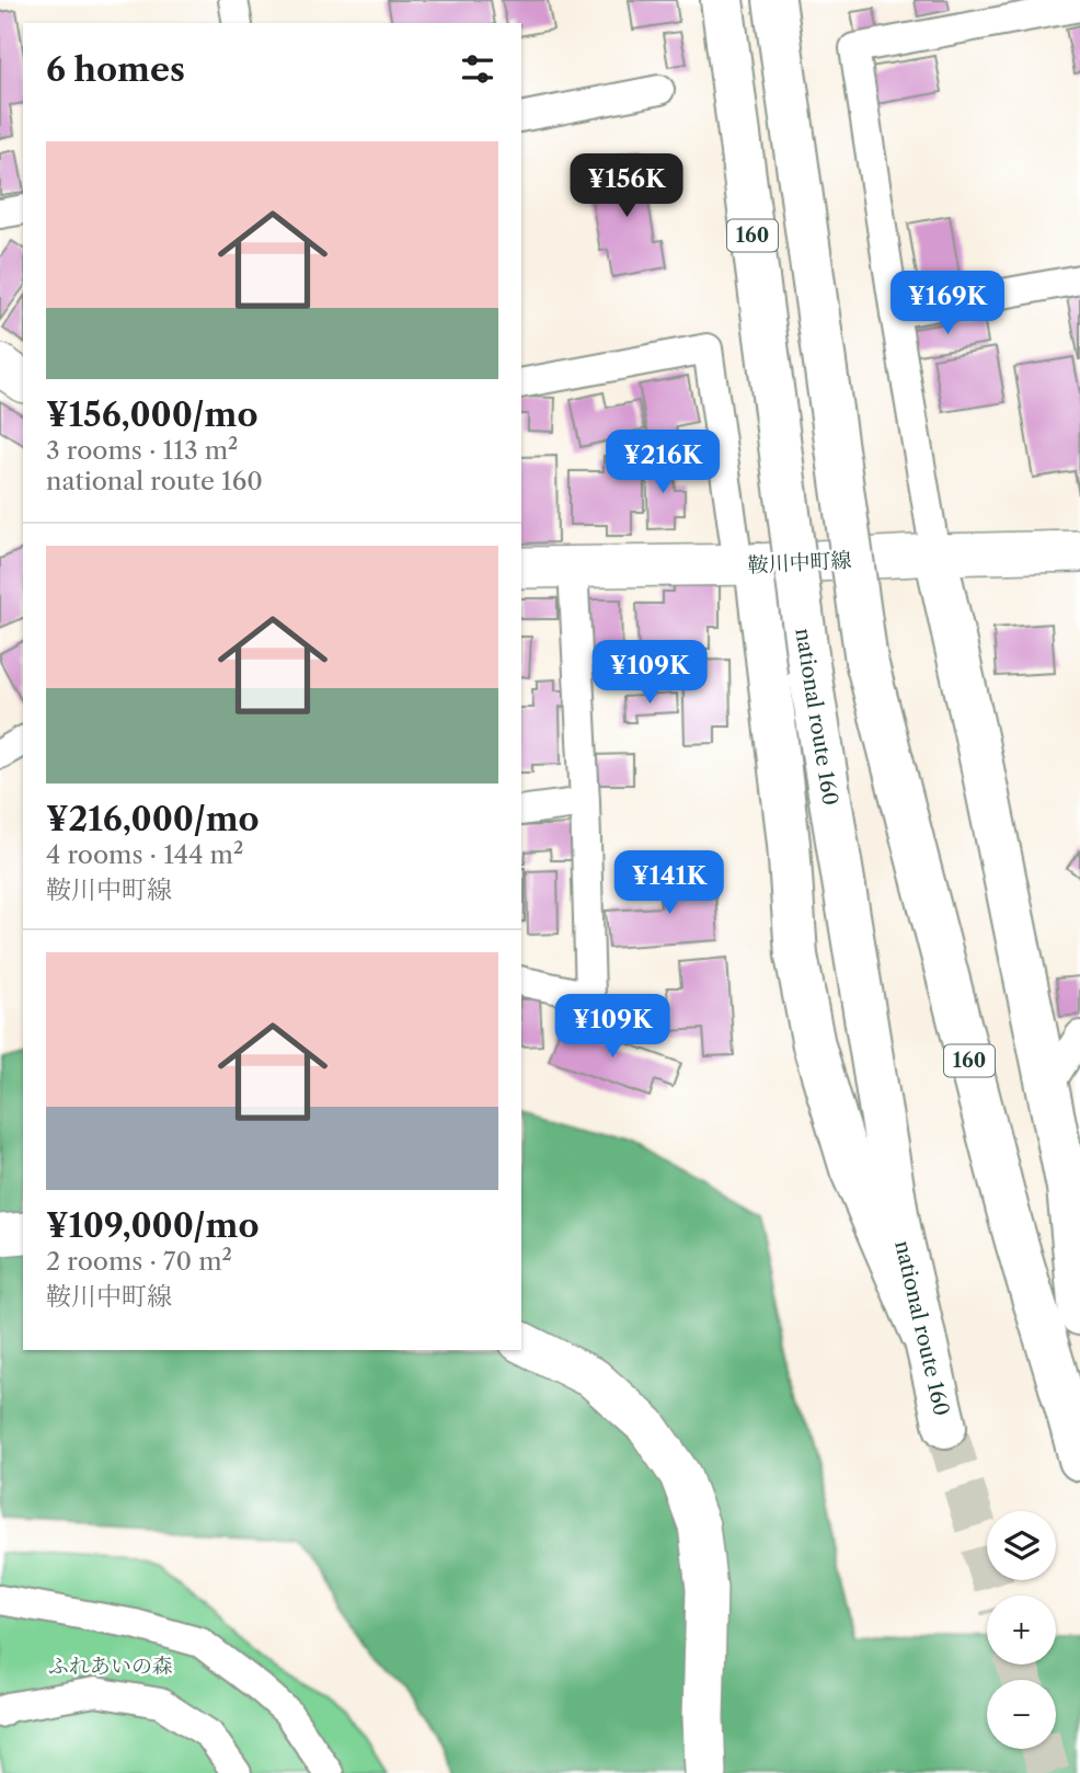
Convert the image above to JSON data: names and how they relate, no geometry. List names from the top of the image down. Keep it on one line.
{"streets":{"highway":["160","national route 160"],"main road":["鞍川中町線"]},"parks":["ふれあいの森"],"page":{"heading":"6 homes","list":[{"name":"¥156,000/mo","note":"3 rooms · 113 m² · national route 160"},{"name":"¥216,000/mo","note":"4 rooms · 144 m² · 鞍川中町線"},{"name":"¥109,000/mo","note":"2 rooms · 70 m² · 鞍川中町線"}],"price":["¥156K","¥169K","¥216K","¥109K","¥141K","¥109K"],"map_buttons":["+","−"]}}
